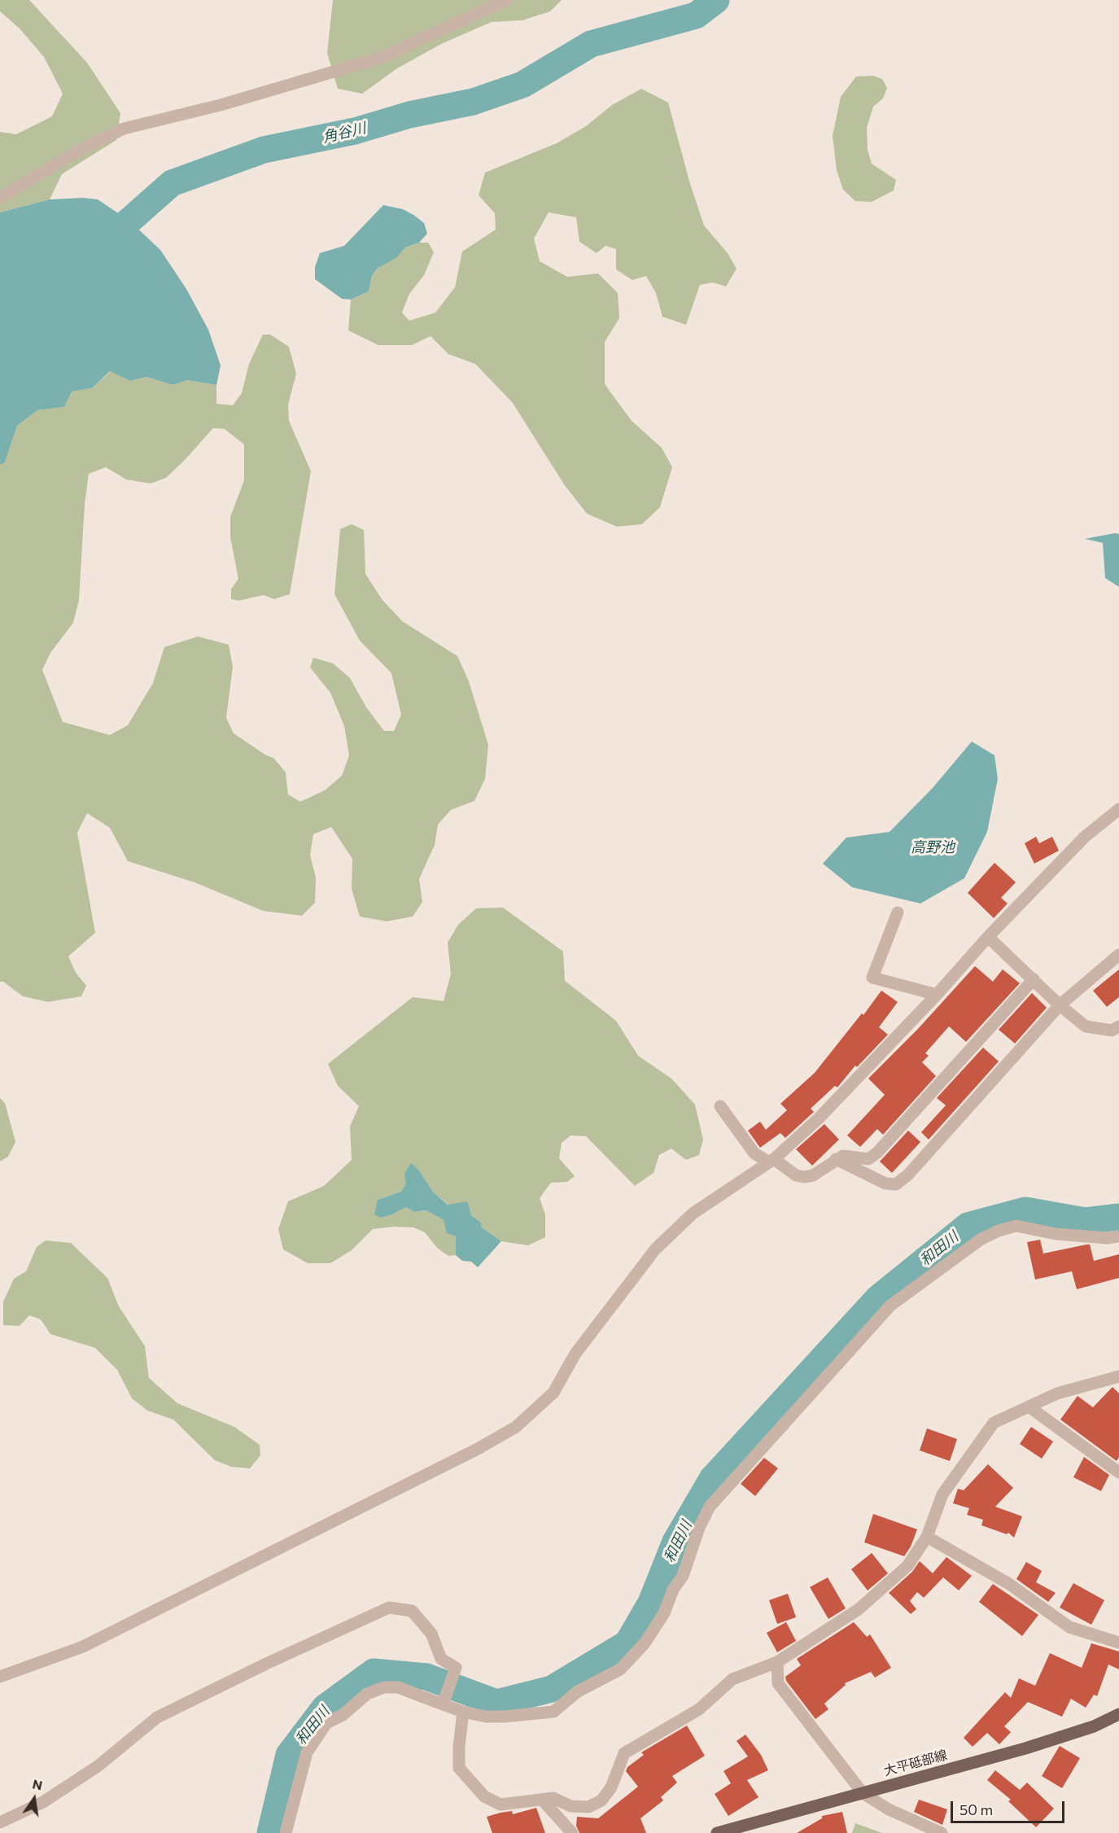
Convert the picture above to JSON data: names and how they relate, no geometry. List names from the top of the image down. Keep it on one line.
{"streets":{"main road":["大平砥部線"]},"water":["角谷川","高野池","和田川"],"scale_bar":"50 m","north":"top"}
